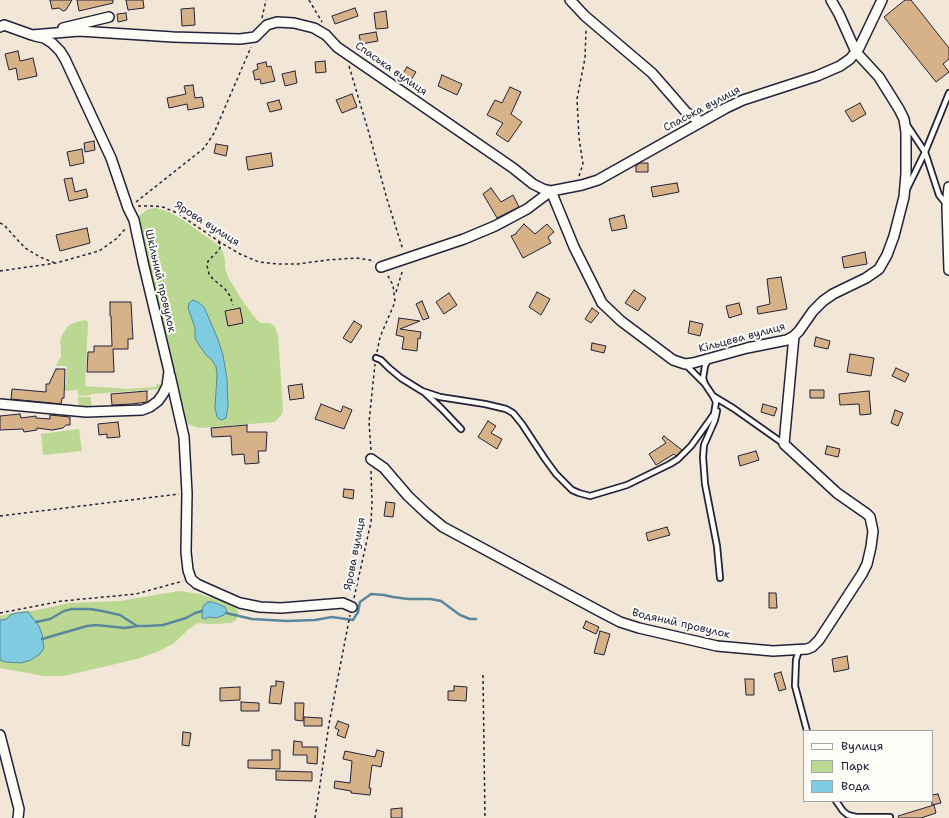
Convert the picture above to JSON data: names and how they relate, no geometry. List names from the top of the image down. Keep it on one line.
{"streets":{"street":["Спаська вулиця","Шкільний провулок","Кільцева вулиця","Водяний провулок"],"path":["Ярова вулиця"]},"crossings":[["Спаська вулиця","Ярова вулиця"],["Спаська вулиця","Шкільний провулок"],["Спаська вулиця","Кільцева вулиця"],["Ярова вулиця","Шкільний провулок"],["Ярова вулиця","Водяний провулок"]],"legend":["Вулиця","Парк","Вода"]}
